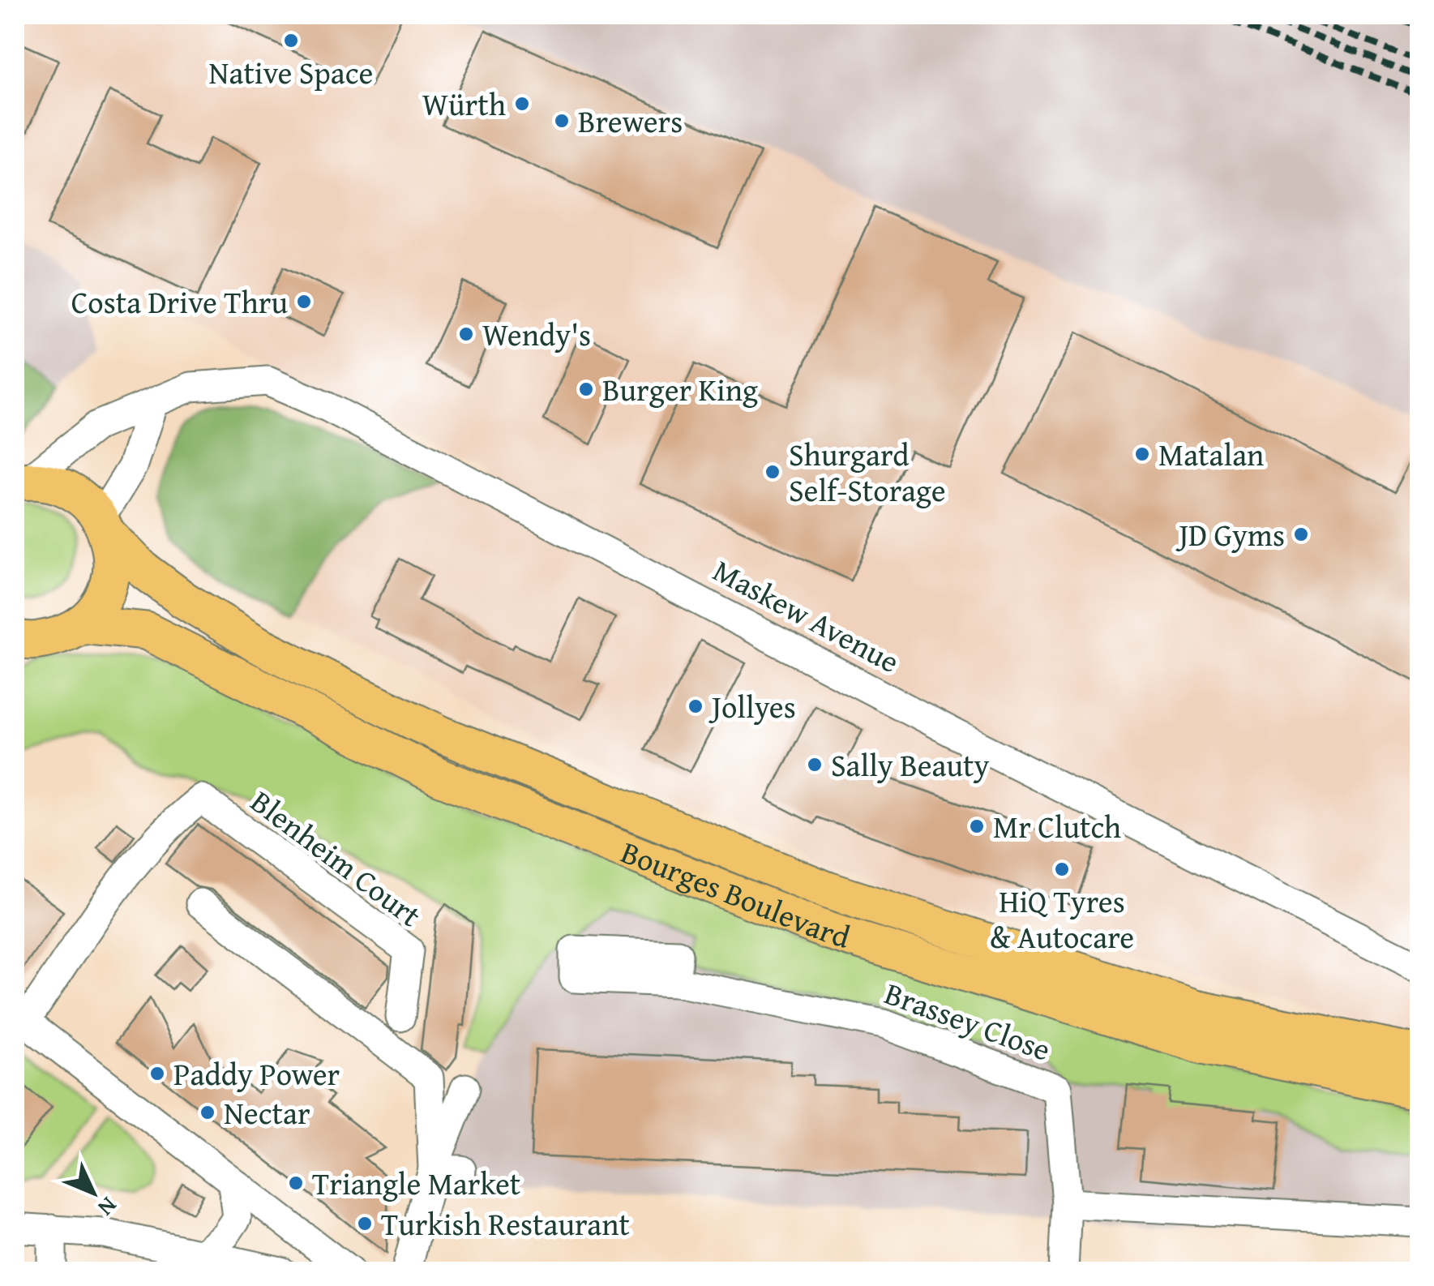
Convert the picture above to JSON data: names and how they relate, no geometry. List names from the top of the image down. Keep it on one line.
{"streets":{"main road":["Bourges Boulevard"],"street":["Maskew Avenue","Blenheim Court","Brassey Close"]},"crossings":[["Maskew Avenue","Bourges Boulevard"]],"places":["Native Space","Würth","Brewers","Costa Drive Thru","Wendy's","Burger King","Matalan","Shurgard Self-Storage","JD Gyms","Jollyes","Sally Beauty","Mr Clutch","HiQ Tyres & Autocare","Paddy Power","Nectar","Triangle Market","Turkish Restaurant"],"north":"bottom right"}
